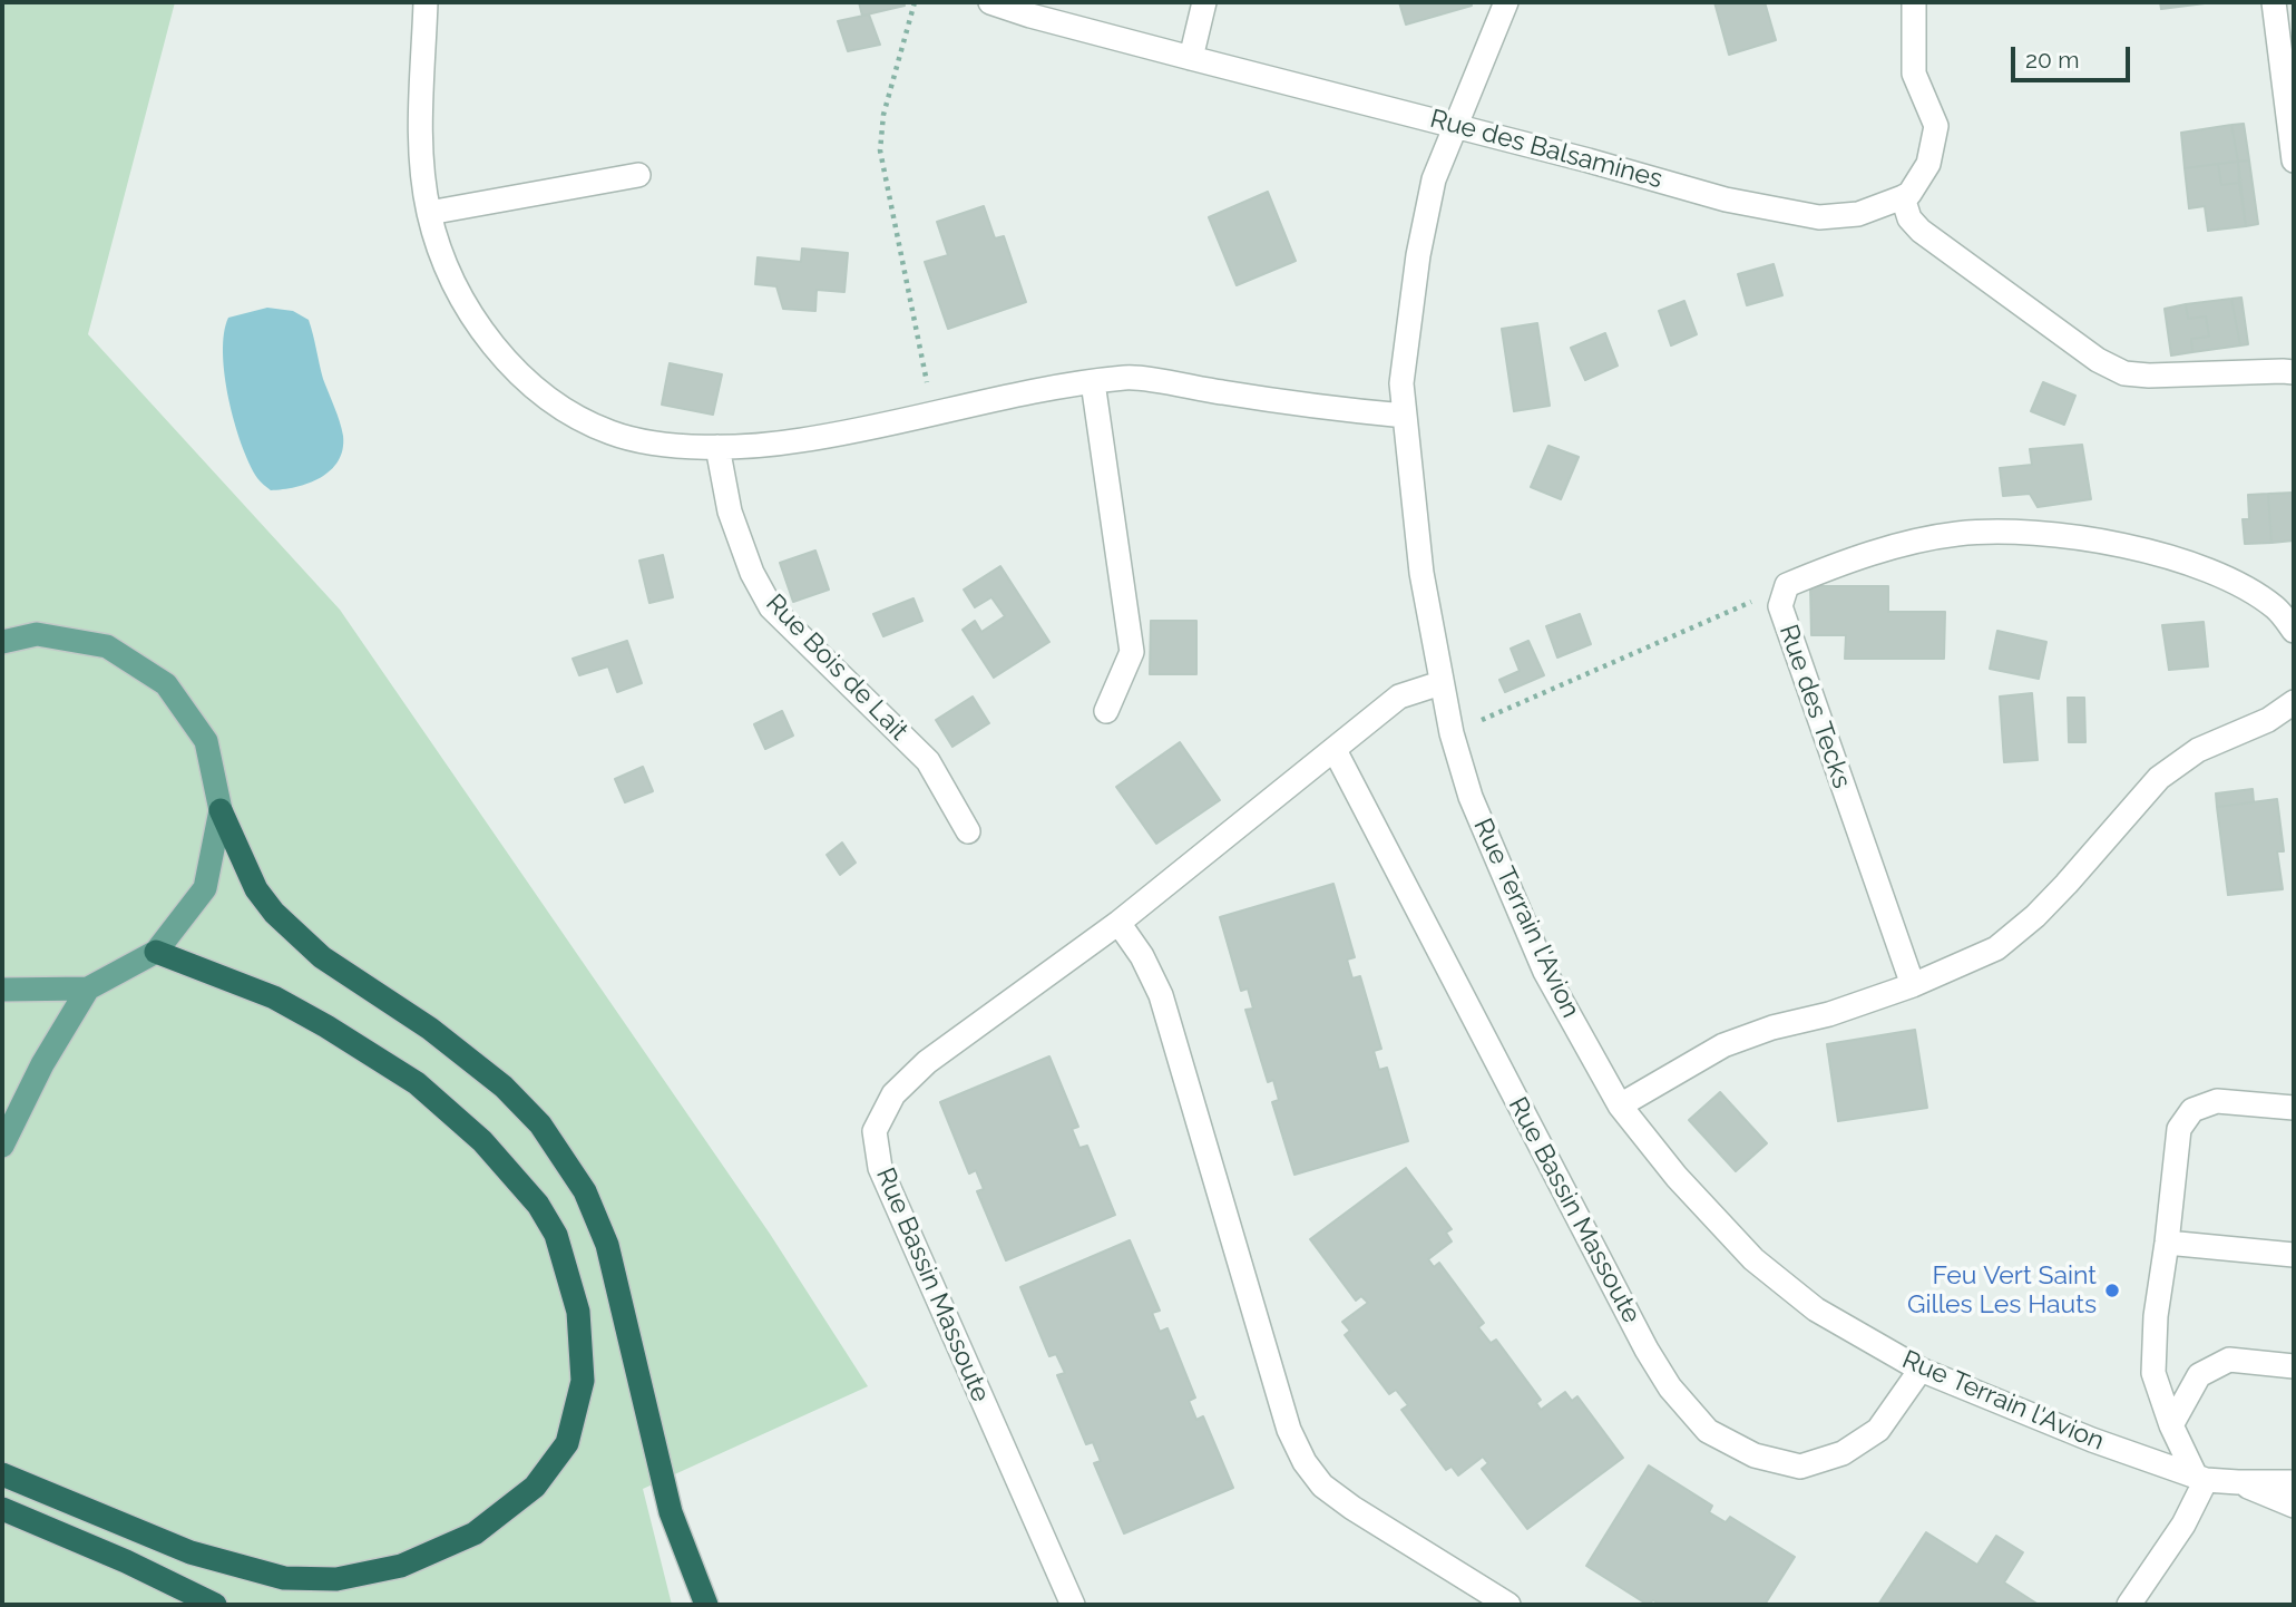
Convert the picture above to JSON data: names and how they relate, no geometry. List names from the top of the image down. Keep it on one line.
{"streets":{"street":["Rue des Balsamines","Rue Bois de Lait","Rue des Tecks","Rue Terrain l'Avion","Rue Bassin Massoute"]},"crossings":[["Rue des Balsamines","Rue Terrain l'Avion"],["Rue Terrain l'Avion","Rue Bassin Massoute"]],"places":["Feu Vert Saint Gilles Les Hauts"],"scale_bar":"20 m"}
